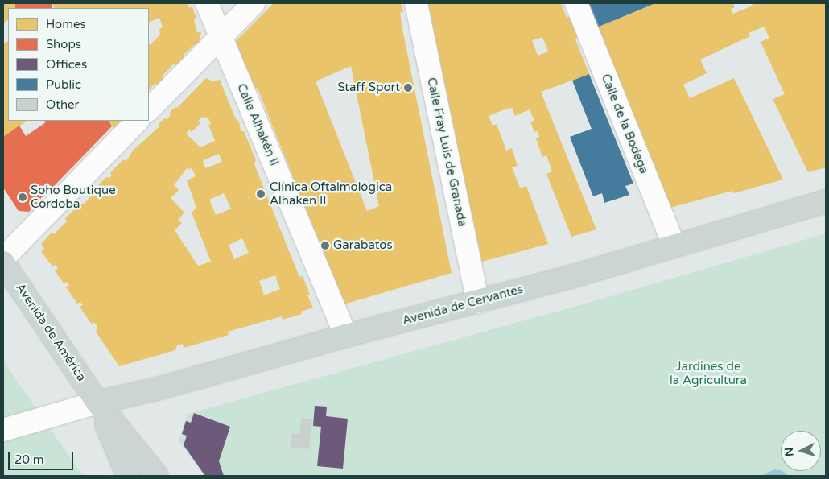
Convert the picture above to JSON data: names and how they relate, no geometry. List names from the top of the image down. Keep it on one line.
{"streets":{"main road":["Avenida de Cervantes","Avenida de América"],"street":["Calle de la Bodega","Calle Alhakén II","Calle Fray Luis de Granada"]},"crossings":[["Calle de la Bodega","Avenida de Cervantes"],["Calle Alhakén II","Avenida de Cervantes"],["Calle Fray Luis de Granada","Avenida de Cervantes"],["Avenida de Cervantes","Avenida de América"]],"parks":["Jardines de la Agricultura"],"places":["Staff Sport","Clínica Oftalmológica Alhaken II","Soho Boutique Córdoba","Garabatos"],"legend":["Homes","Shops","Offices","Public","Other"],"scale_bar":"20 m","north":"left"}
